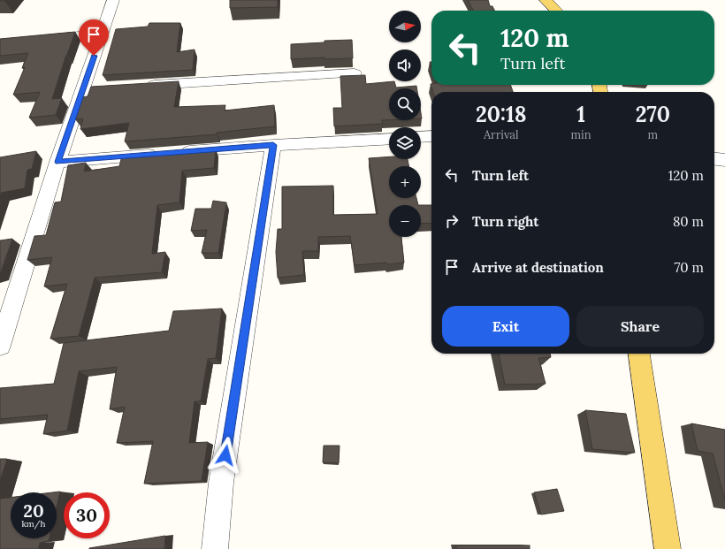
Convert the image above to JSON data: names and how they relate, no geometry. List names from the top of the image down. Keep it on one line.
{"north":"right","page":{"map_buttons":["+","−"],"turn":["120 m","Turn left"],"eta":["20:18","Arrival","1","min","270","m"],"list":[{"name":"Turn left","value":"120 m"},{"name":"Turn right","value":"80 m"},{"name":"Arrive at destination","value":"70 m"}],"buttons":["Exit","Share"],"speed":"20 km/h","limit":"30"}}
